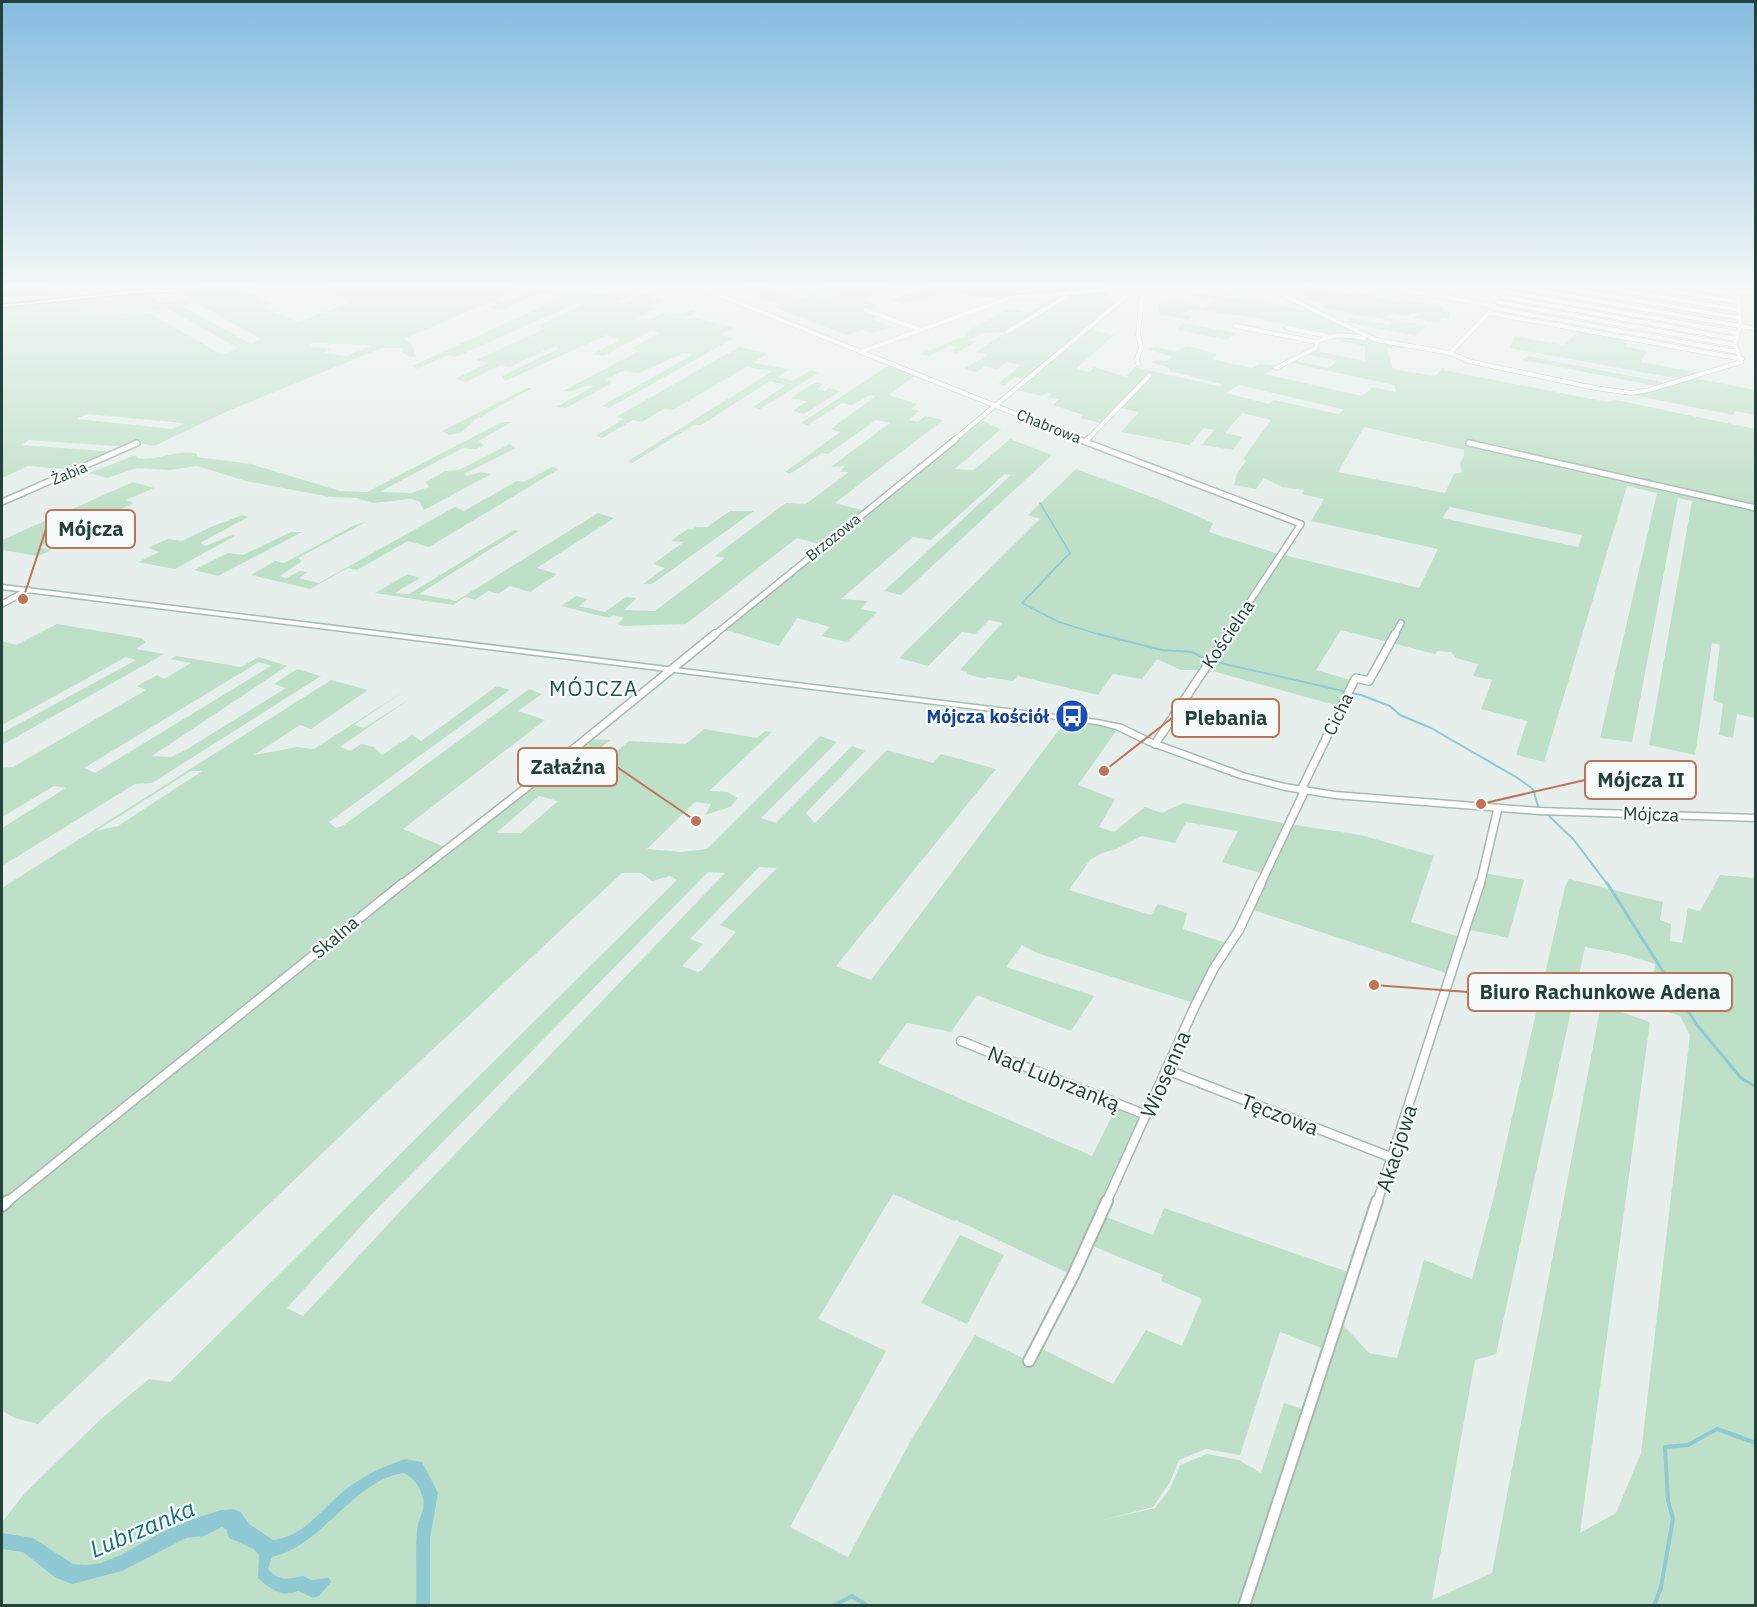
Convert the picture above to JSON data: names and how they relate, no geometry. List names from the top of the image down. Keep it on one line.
{"streets":{"street":["Chabrowa","Żabia","Brzozowa","Kościelna","Cicha","Mójcza","Skalna","Wiosenna","Nad Lubrzanką","Tęczowa","Akacjowa"]},"crossings":[["Chabrowa","Brzozowa"],["Chabrowa","Kościelna"],["Brzozowa","Mójcza"],["Brzozowa","Skalna"],["Kościelna","Mójcza"],["Cicha","Mójcza"],["Cicha","Wiosenna"],["Mójcza","Skalna"],["Mójcza","Wiosenna"],["Mójcza","Akacjowa"],["Wiosenna","Nad Lubrzanką"],["Wiosenna","Tęczowa"],["Tęczowa","Akacjowa"]],"districts":["MÓJCZA"],"water":["Lubrzanka"],"places":{"other":["Mójcza","Plebania","Mójcza II","Załaźna","Biuro Rachunkowe Adena"],"bus stop":["Mójcza kościół"]}}
